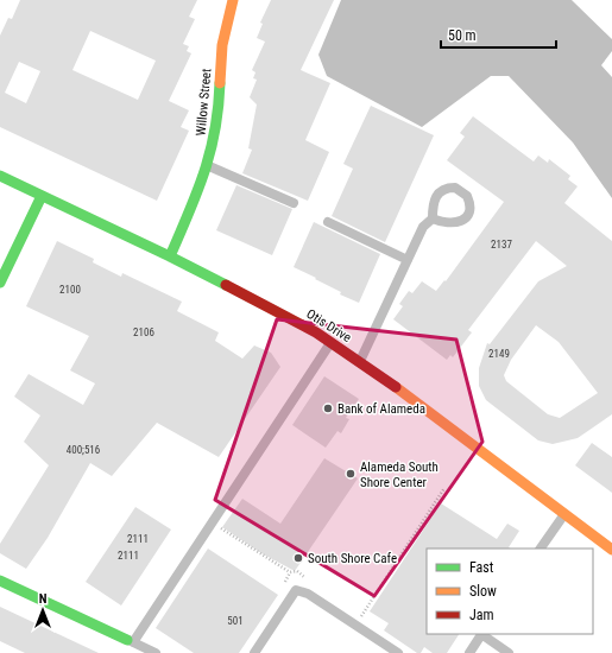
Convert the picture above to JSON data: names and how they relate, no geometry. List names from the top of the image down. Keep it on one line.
{"streets":{"main road":["Willow Street","Otis Drive"]},"crossings":[["Willow Street","Otis Drive"]],"places":["Bank of Alameda","Alameda South Shore Center","South Shore Cafe"],"house_numbers":["2137","2100","2106","2149","400;516","2111","2111","501"],"legend":["Fast","Slow","Jam"],"scale_bar":"50 m","north":"top"}
